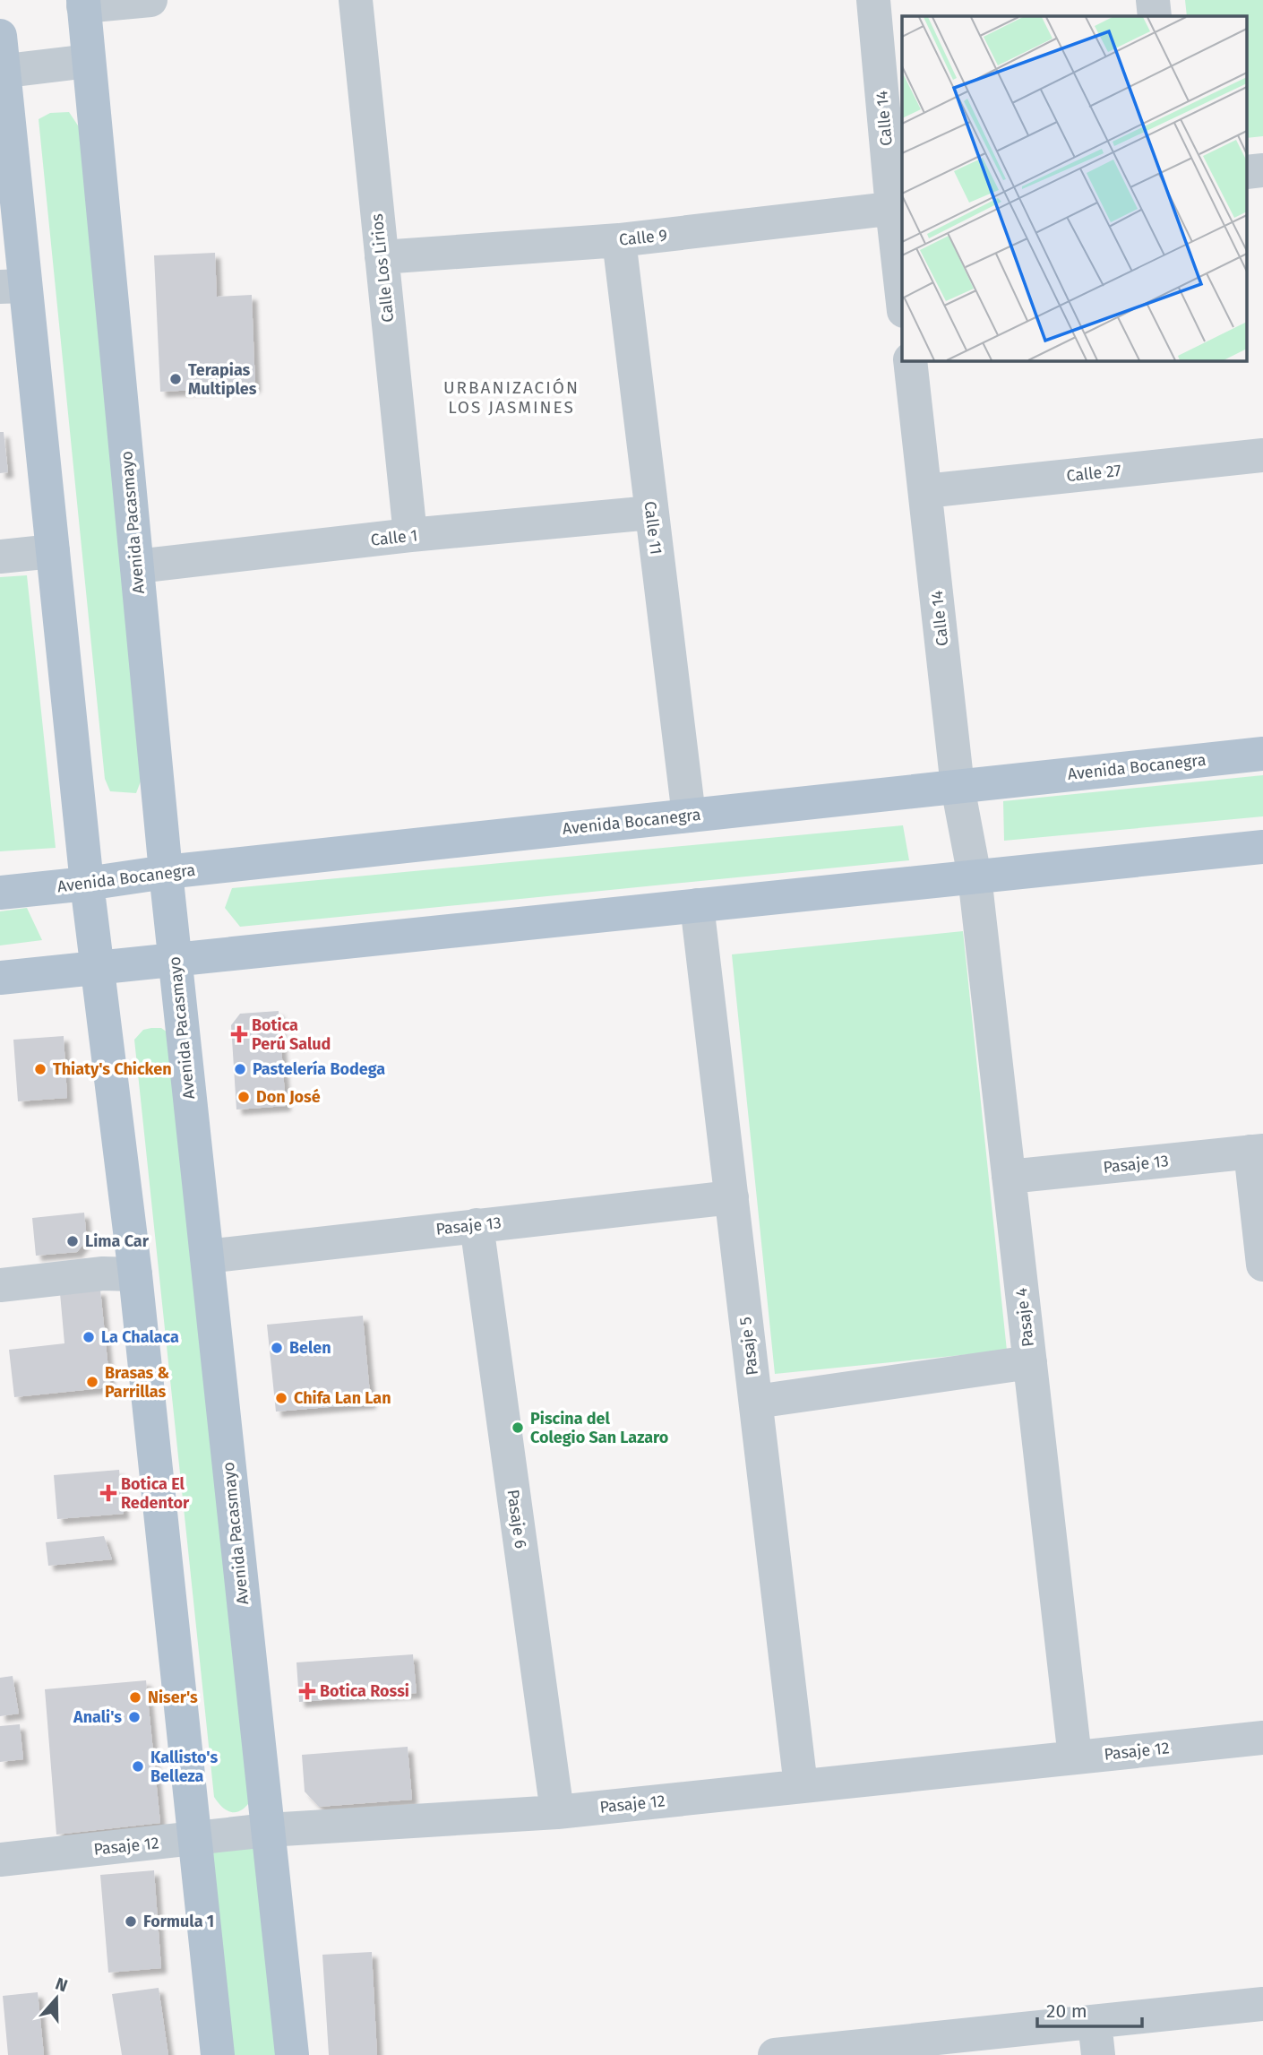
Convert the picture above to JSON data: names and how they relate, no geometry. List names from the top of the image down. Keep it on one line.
{"streets":{"main road":["Avenida Pacasmayo","Avenida Bocanegra"],"street":["Calle 14","Calle 9","Calle Los Lirios","Calle 27","Calle 11","Calle 1","Pasaje 13","Pasaje 4","Pasaje 5","Pasaje 6","Pasaje 12"]},"crossings":[["Calle 14","Calle 9"],["Calle 14","Calle 27"],["Calle 14","Avenida Bocanegra"],["Calle 14","Pasaje 4"],["Calle 9","Calle Los Lirios"],["Calle 9","Calle 11"],["Calle Los Lirios","Calle 1"],["Avenida Pacasmayo","Calle 1"],["Avenida Pacasmayo","Avenida Bocanegra"],["Avenida Pacasmayo","Pasaje 13"],["Avenida Pacasmayo","Pasaje 12"],["Calle 11","Calle 1"],["Calle 11","Avenida Bocanegra"],["Pasaje 13","Pasaje 4"],["Pasaje 13","Pasaje 5"],["Pasaje 13","Pasaje 6"],["Pasaje 4","Pasaje 12"],["Pasaje 5","Pasaje 12"],["Pasaje 6","Pasaje 12"]],"districts":["URBANIZACIÓN LOS JASMINES"],"places":{"other":["Terapias Multiples","Thiaty's Chicken","Pastelería Bodega","Don José","Lima Car","La Chalaca","Belen","Brasas & Parrillas","Chifa Lan Lan","Piscina del Colegio San Lazaro","Niser's","Anali's","Kallisto's Belleza","Formula 1"],"health":["Botica Perú Salud","Botica El Redentor","Botica Rossi"]},"scale_bar":"20 m","north":"top"}
